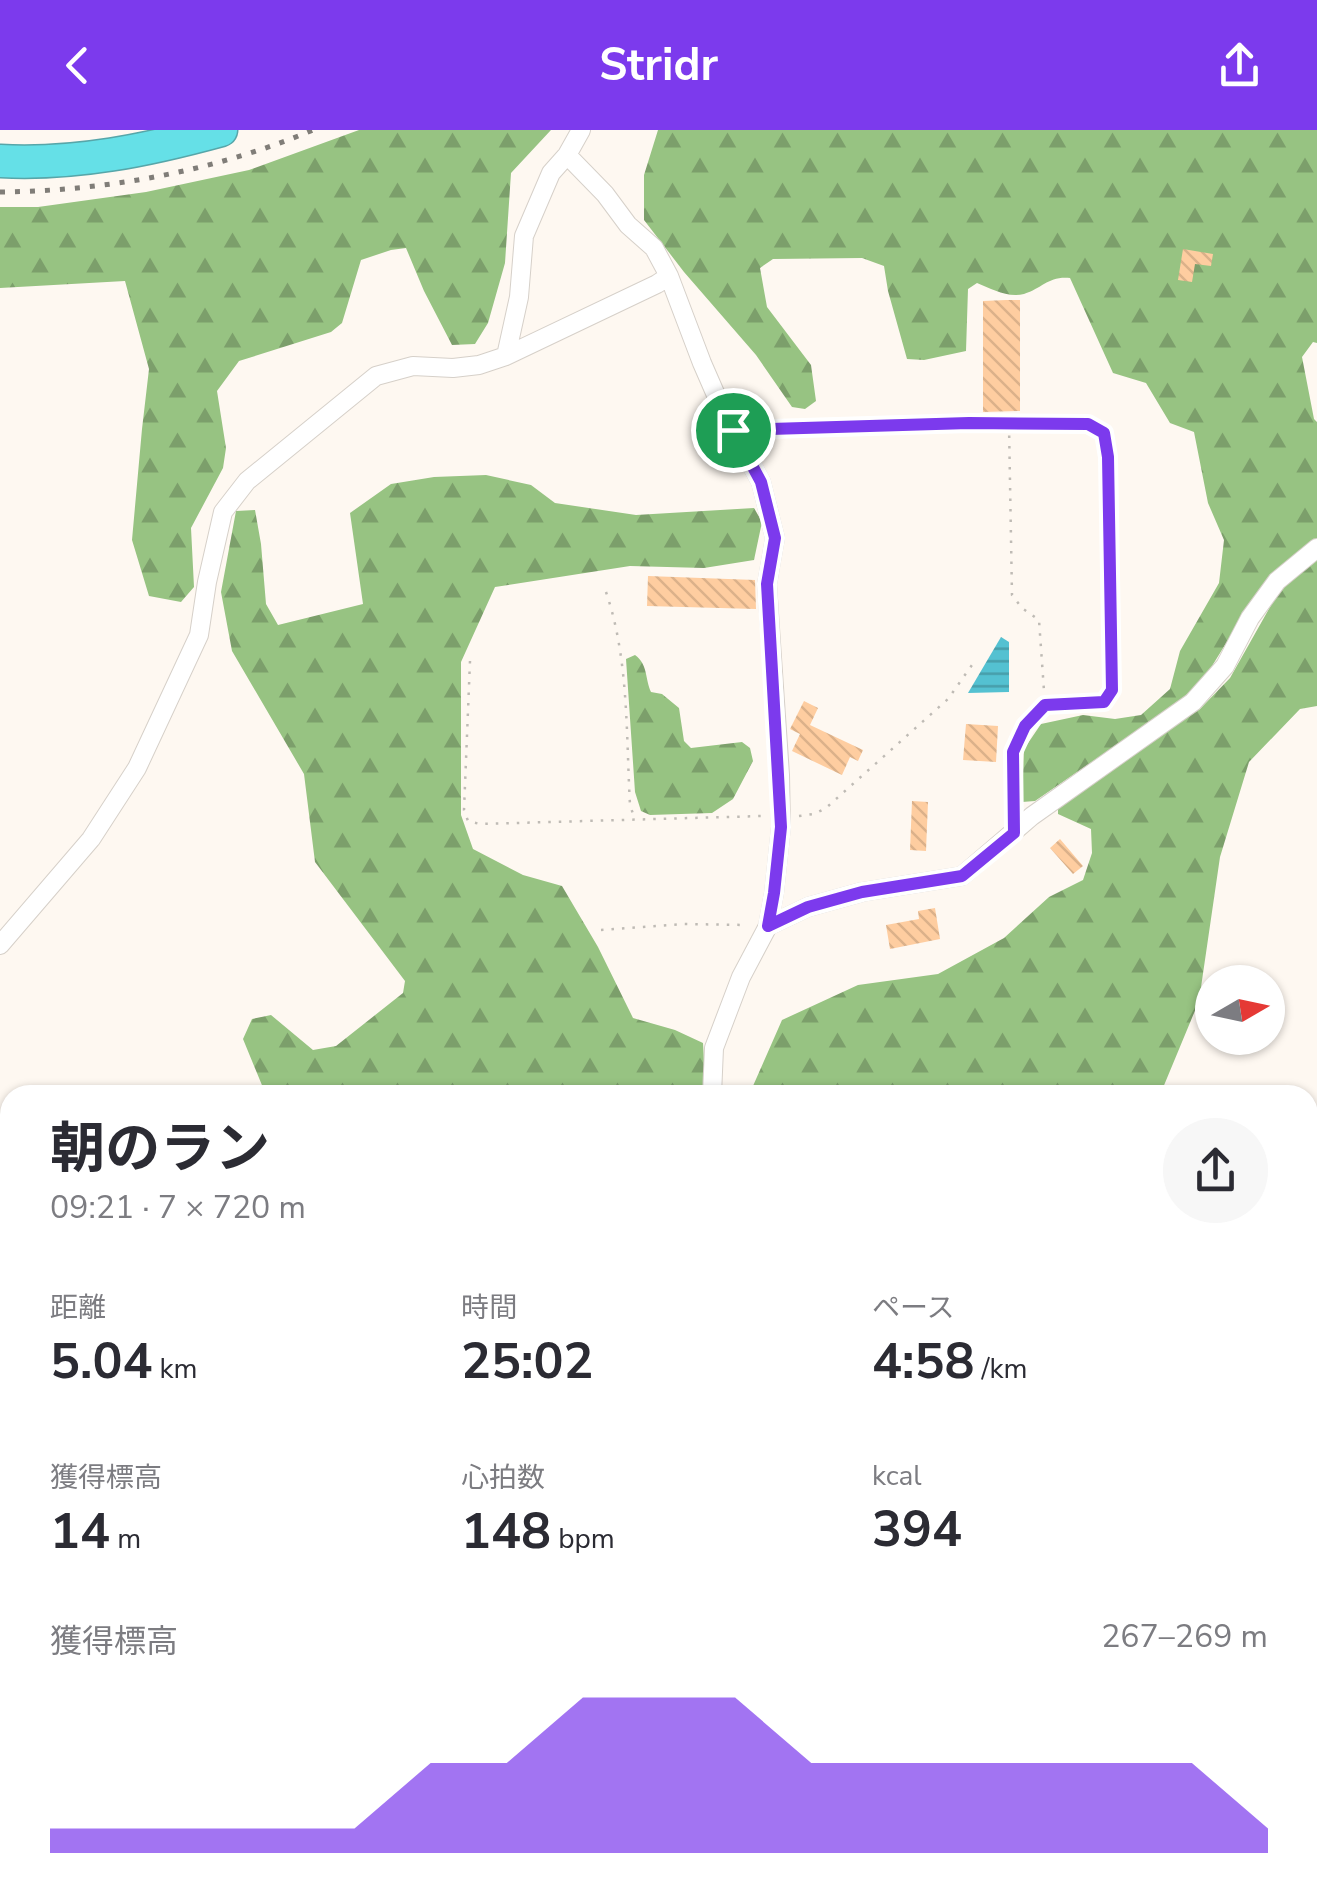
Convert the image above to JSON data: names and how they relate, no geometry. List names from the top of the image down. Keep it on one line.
{"north":"right","page":{"header":"Stridr","heading":["朝のラン","09:21 · 7 × 720 m"],"stats":[["距離","5.04 km"],["時間","25:02"],["ペース","4:58 /km"],["獲得標高","14 m"],["心拍数","148 bpm"],["kcal","394"]],"chart":["獲得標高","267–269 m"]}}
